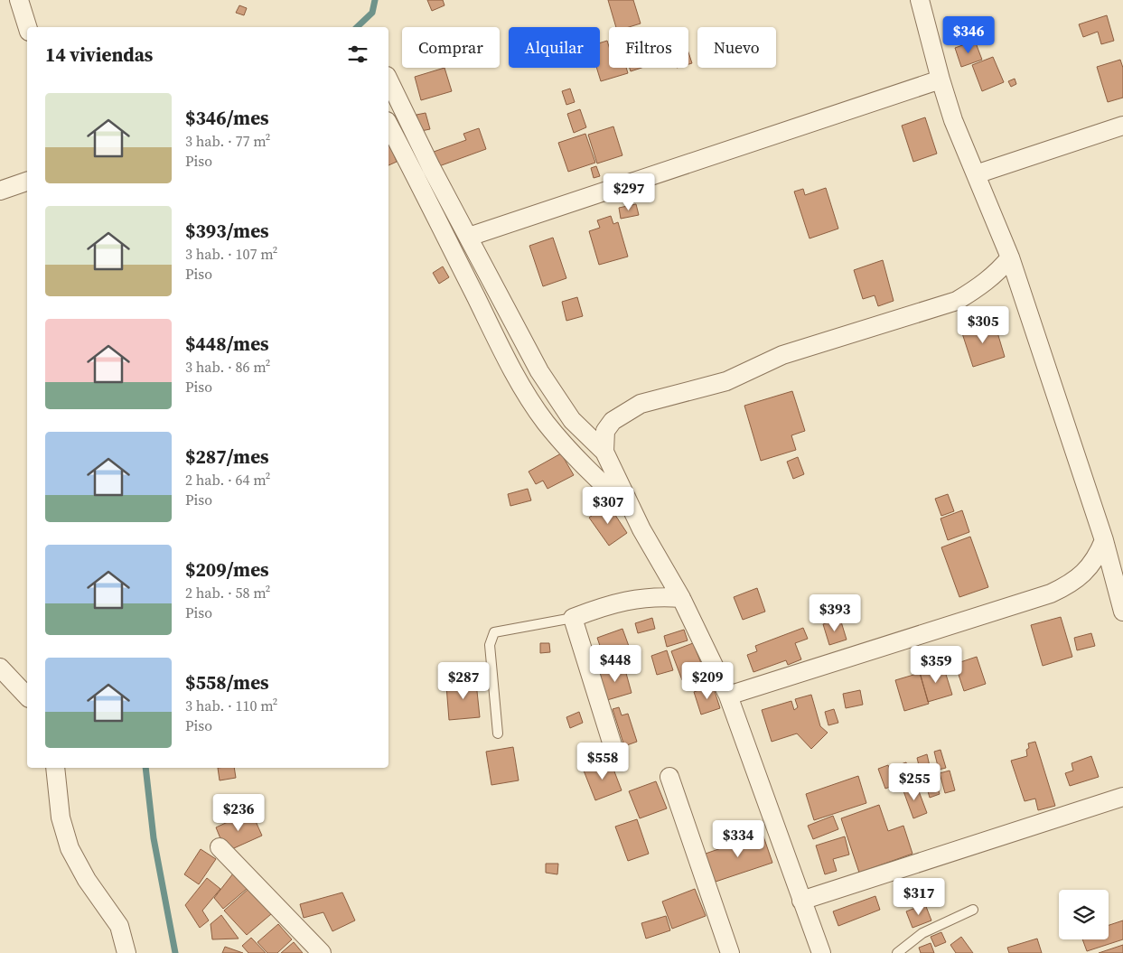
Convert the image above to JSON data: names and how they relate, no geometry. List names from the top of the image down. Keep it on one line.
{"page":{"price":["$346","$297","$305","$307","$393","$448","$359","$287","$209","$558","$255","$236","$334","$317"],"chip":["Comprar","Alquilar","Filtros","Nuevo"],"heading":"14 viviendas","list":[{"name":"$346/mes","note":"3 hab. · 77 m² · Piso"},{"name":"$393/mes","note":"3 hab. · 107 m² · Piso"},{"name":"$448/mes","note":"3 hab. · 86 m² · Piso"},{"name":"$287/mes","note":"2 hab. · 64 m² · Piso"},{"name":"$209/mes","note":"2 hab. · 58 m² · Piso"},{"name":"$558/mes","note":"3 hab. · 110 m² · Piso"}]}}
